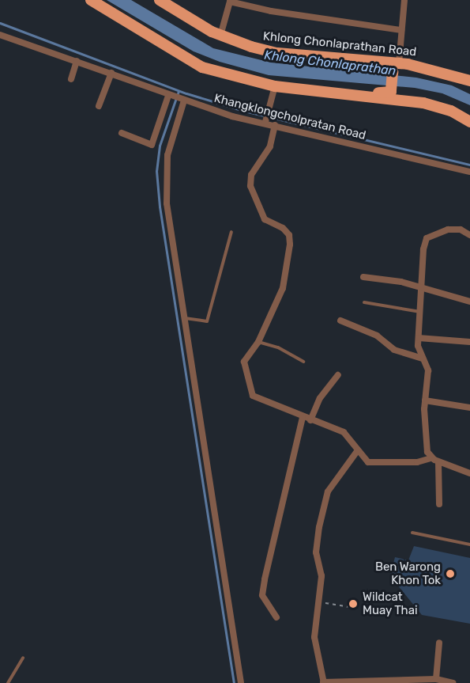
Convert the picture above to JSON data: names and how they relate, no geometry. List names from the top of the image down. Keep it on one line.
{"streets":{"main road":["Khlong Chonlaprathan Road"],"street":["Khangklongcholpratan Road"]},"water":["Khlong Chonlaprathan"],"places":["Ben Warong Khon Tok","Wildcat Muay Thai"]}
